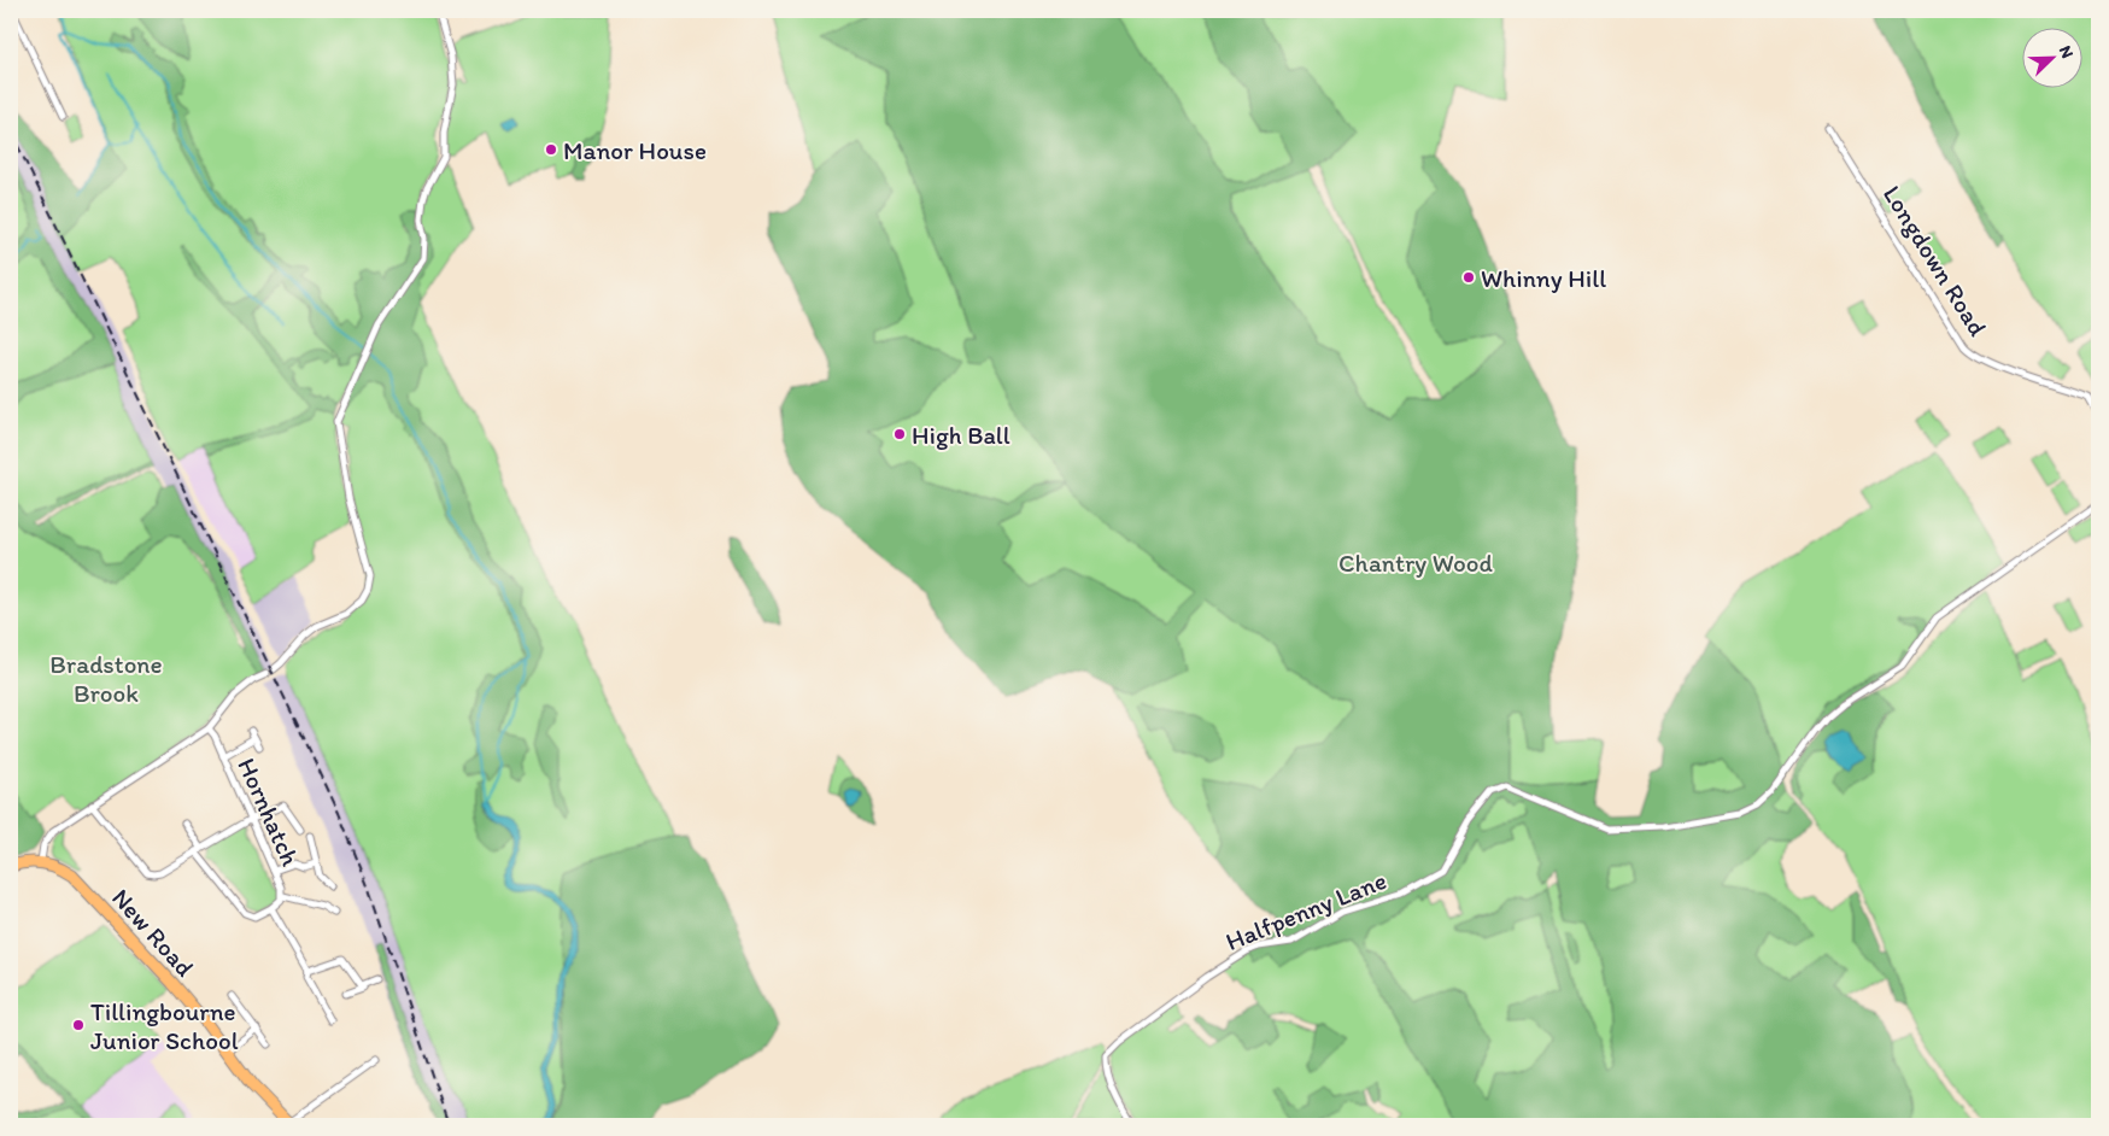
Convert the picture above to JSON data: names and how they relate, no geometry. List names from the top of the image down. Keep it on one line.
{"streets":{"main road":["New Road"],"street":["Longdown Road","Hornhatch","Halfpenny Lane"]},"parks":["Chantry Wood","Bradstone Brook"],"places":["Manor House","Whinny Hill","High Ball","Tillingbourne Junior School"],"north":"top right"}
